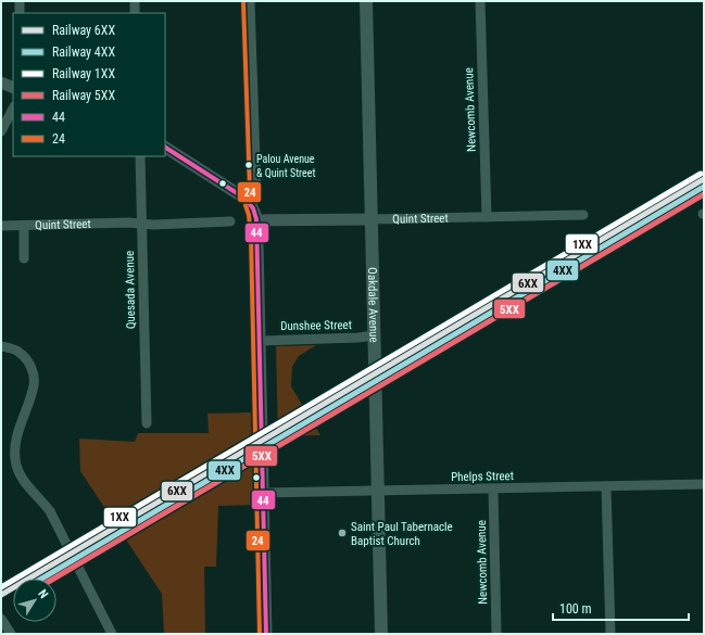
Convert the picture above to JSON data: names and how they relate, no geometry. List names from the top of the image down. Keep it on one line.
{"streets":{"main road":["Oakdale Avenue"],"street":["Newcomb Avenue","Quint Street","Quesada Avenue","Dunshee Street","Phelps Street"]},"crossings":[["Newcomb Avenue","Quint Street"],["Newcomb Avenue","Phelps Street"],["Quint Street","Quesada Avenue"],["Quint Street","Oakdale Avenue"],["Oakdale Avenue","Dunshee Street"],["Oakdale Avenue","Phelps Street"]],"places":["Palou Avenue & Quint Street","Saint Paul Tabernacle Baptist Church"],"lines":["transit line 24","transit line 44","rail line 1XX","rail line 6XX","rail line 4XX","rail line 5XX"],"legend":["Railway 6XX","Railway 4XX","Railway 1XX","Railway 5XX","44","24"],"scale_bar":"100 m","north":"top right"}
